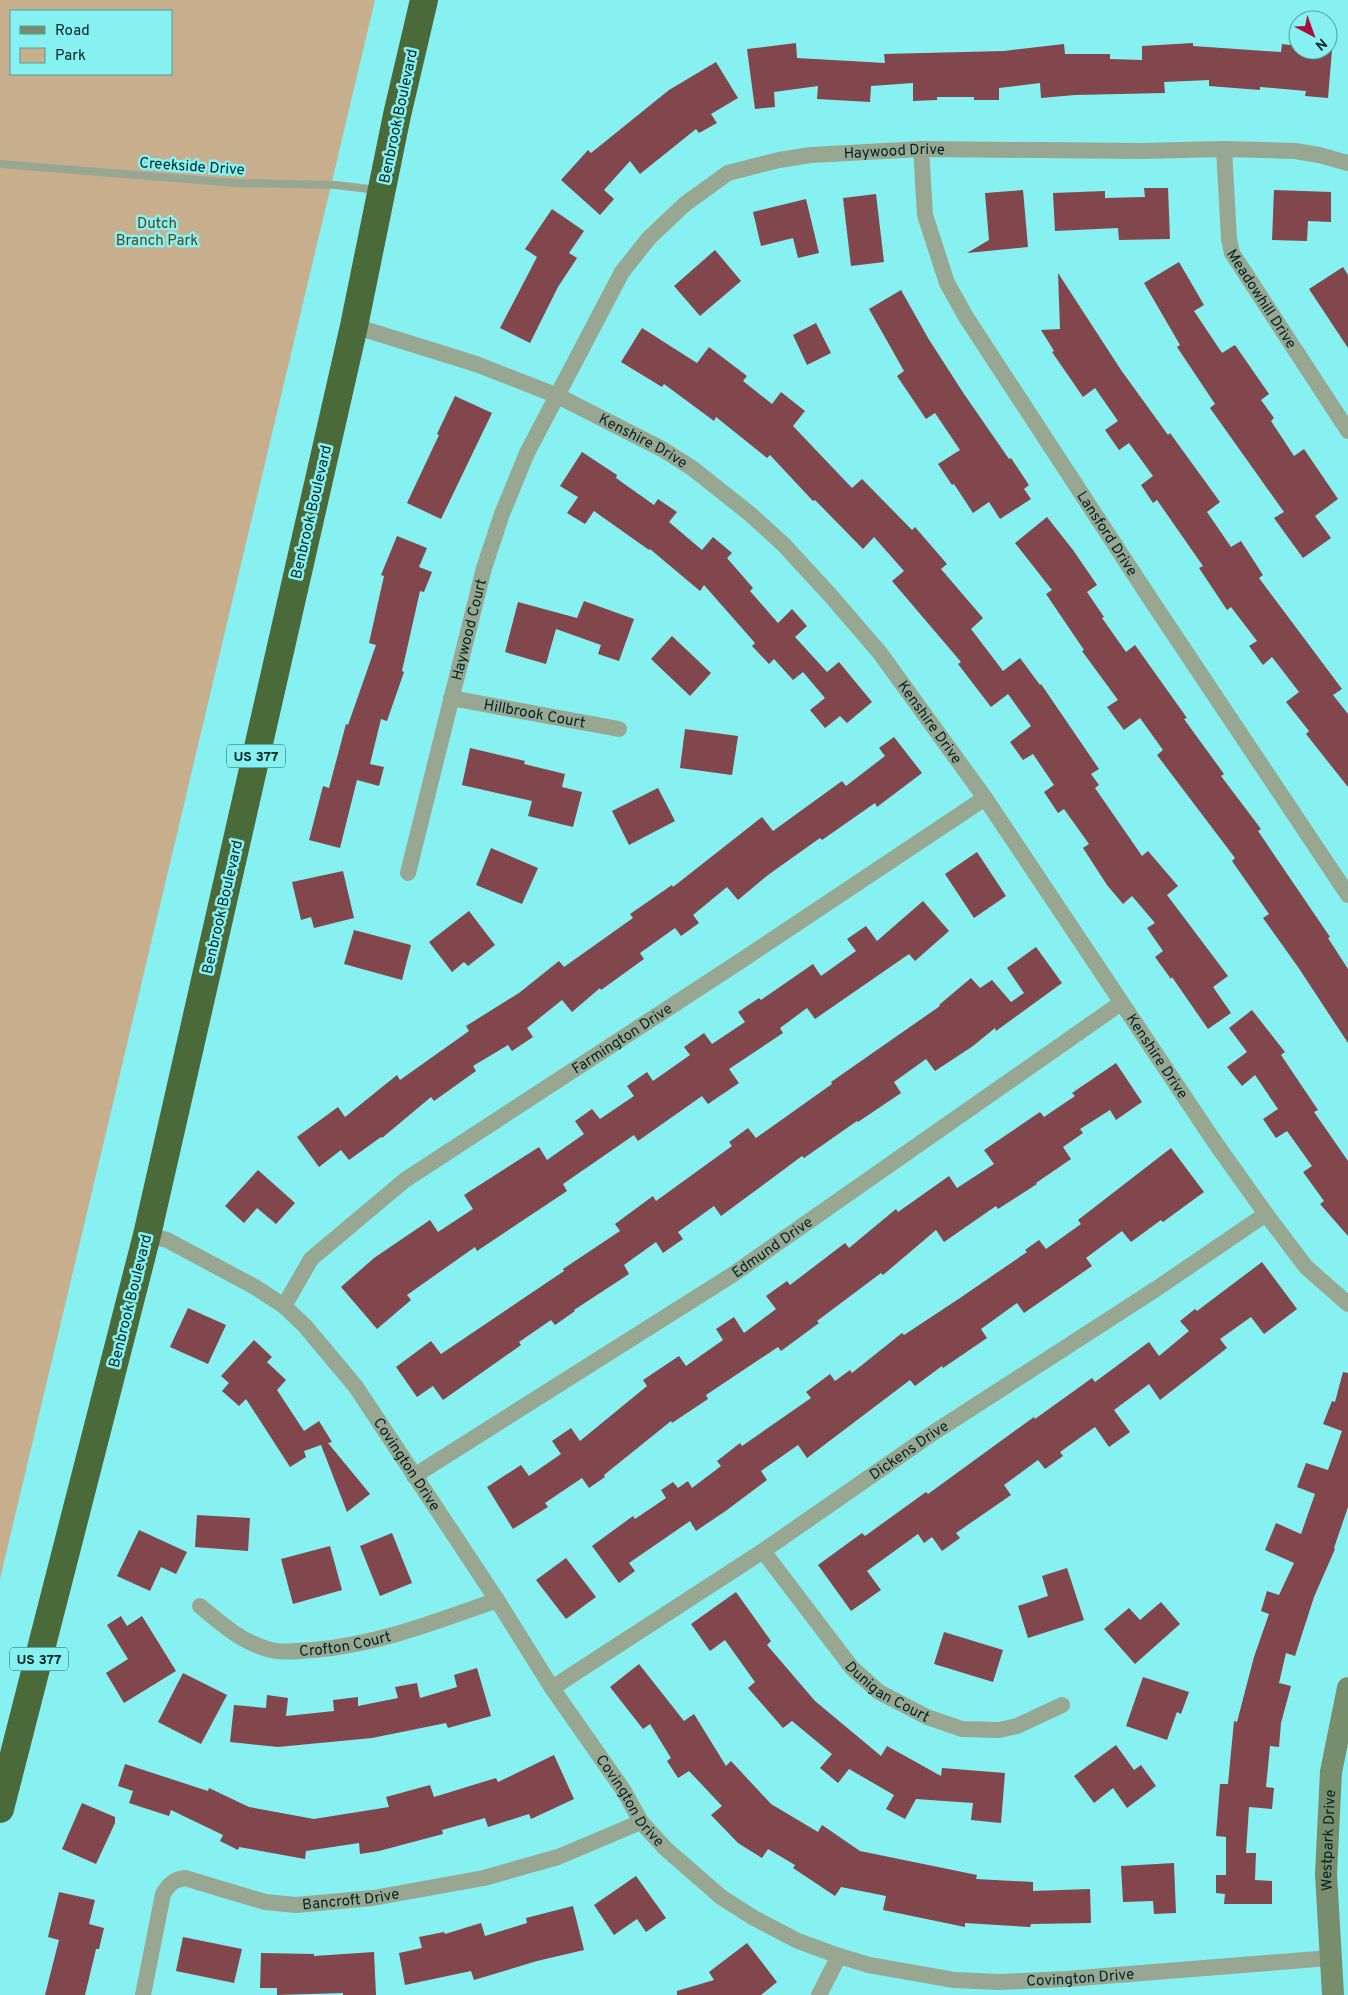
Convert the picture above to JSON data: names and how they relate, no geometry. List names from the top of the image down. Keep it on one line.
{"streets":{"highway":["Benbrook Boulevard","US 377"],"street":["Haywood Drive","Meadowhill Drive","Kenshire Drive","Lansford Drive","Haywood Court","Hillbrook Court","Farmington Drive","Edmund Drive","Dickens Drive","Covington Drive","Crofton Court","Dunigan Court","Westpark Drive","Bancroft Drive"],"lane":["Creekside Drive"]},"crossings":[["Benbrook Boulevard","Creekside Drive"],["Benbrook Boulevard","Kenshire Drive"],["Benbrook Boulevard","Covington Drive"],["Haywood Drive","Meadowhill Drive"],["Haywood Drive","Kenshire Drive"],["Haywood Drive","Lansford Drive"],["Haywood Drive","Haywood Court"],["Kenshire Drive","Haywood Court"],["Kenshire Drive","Farmington Drive"],["Kenshire Drive","Edmund Drive"],["Kenshire Drive","Dickens Drive"],["Haywood Court","Hillbrook Court"],["Farmington Drive","Covington Drive"],["Edmund Drive","Covington Drive"],["Dickens Drive","Covington Drive"],["Dickens Drive","Dunigan Court"],["Covington Drive","Crofton Court"],["Covington Drive","Westpark Drive"],["Covington Drive","Bancroft Drive"]],"parks":["Dutch Branch Park"],"legend":["Road","Park"],"north":"bottom right"}
